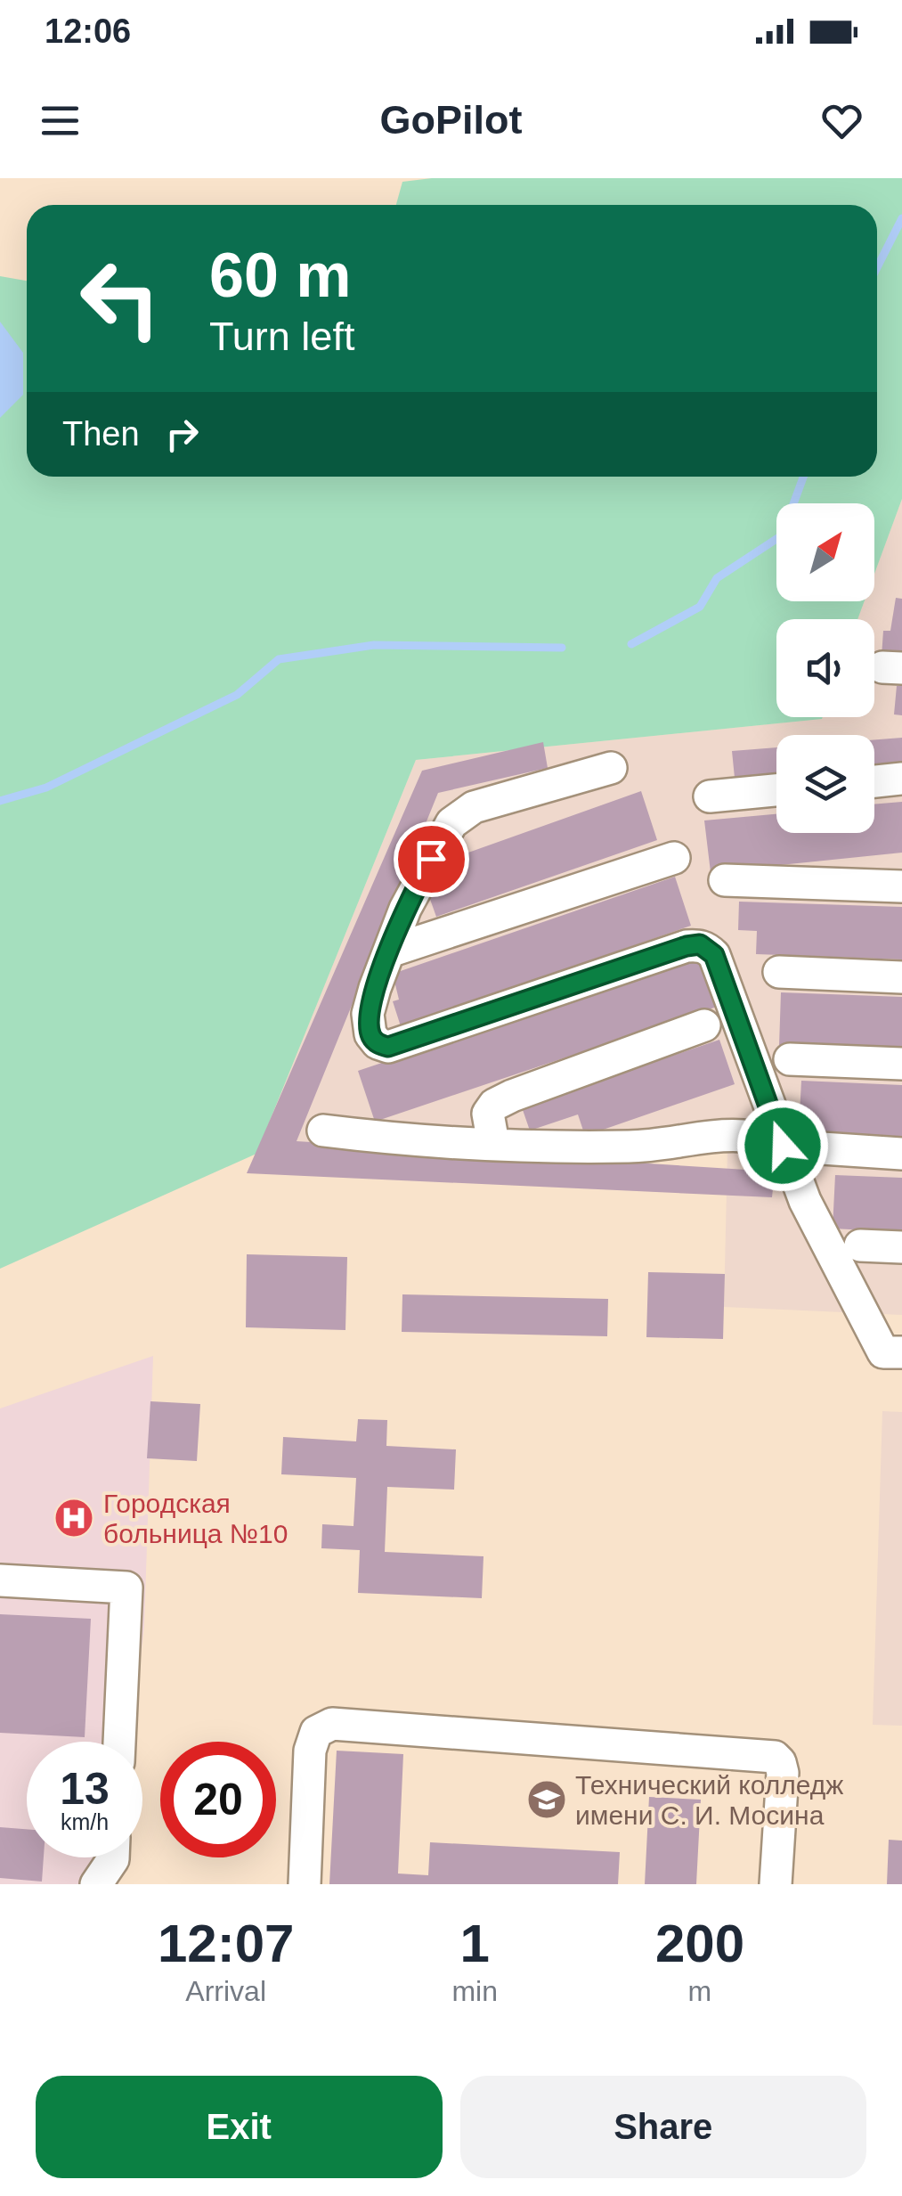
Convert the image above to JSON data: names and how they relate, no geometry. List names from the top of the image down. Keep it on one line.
{"places":{"hospital":["Городская больница №10"],"school or university":["Технический колледж имени С. И. Мосина"]},"north":"top right","page":{"status":"12:06","header":"GoPilot","turn":["60 m","Turn left"],"then":"Then","speed":"13 km/h","limit":"20","eta":["12:07","Arrival","1","min","200","m"],"buttons":["Exit","Share"]}}
